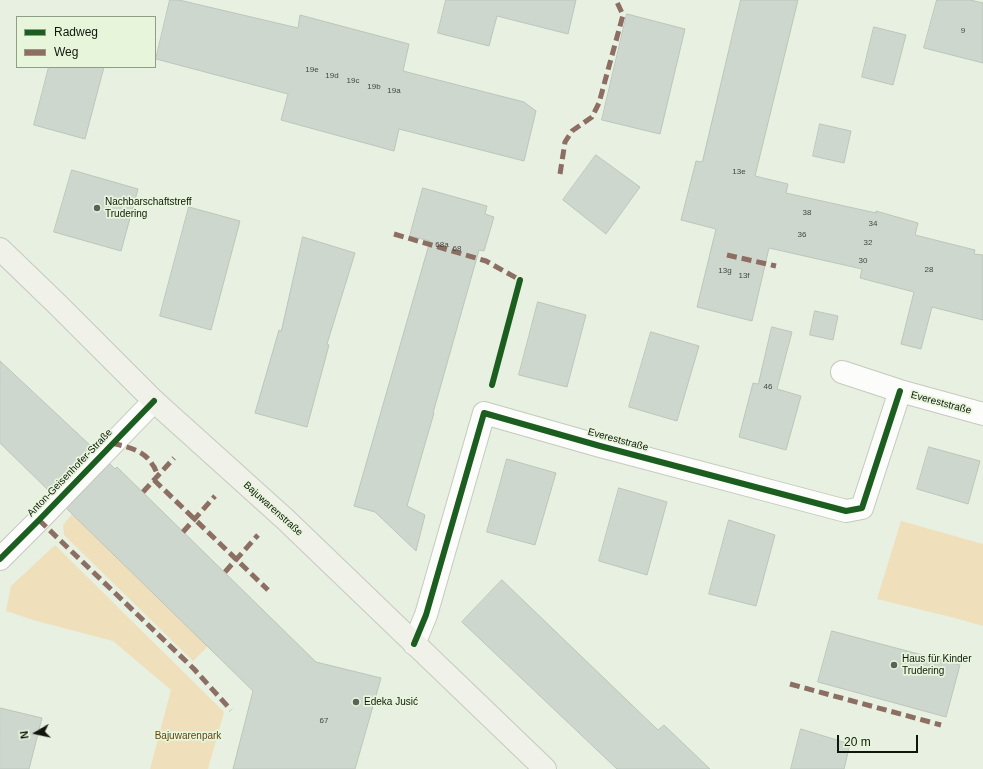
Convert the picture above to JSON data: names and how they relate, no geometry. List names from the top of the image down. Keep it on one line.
{"streets":{"main road":["Bajuwarenstraße"],"street":["Evereststraße","Anton-Geisenhofer-Straße"]},"crossings":[["Evereststraße","Bajuwarenstraße"],["Anton-Geisenhofer-Straße","Bajuwarenstraße"]],"parks":["Bajuwarenpark"],"places":["Nachbarschaftstreff Trudering","Haus für Kinder Trudering","Edeka Jusić"],"house_numbers":["9","19e","19d","19c","19b","19a","13e","38","34","36","32","68a","68","30","28","13g","13f","46","67"],"legend":["Radweg","Weg"],"scale_bar":"20 m","north":"left"}
